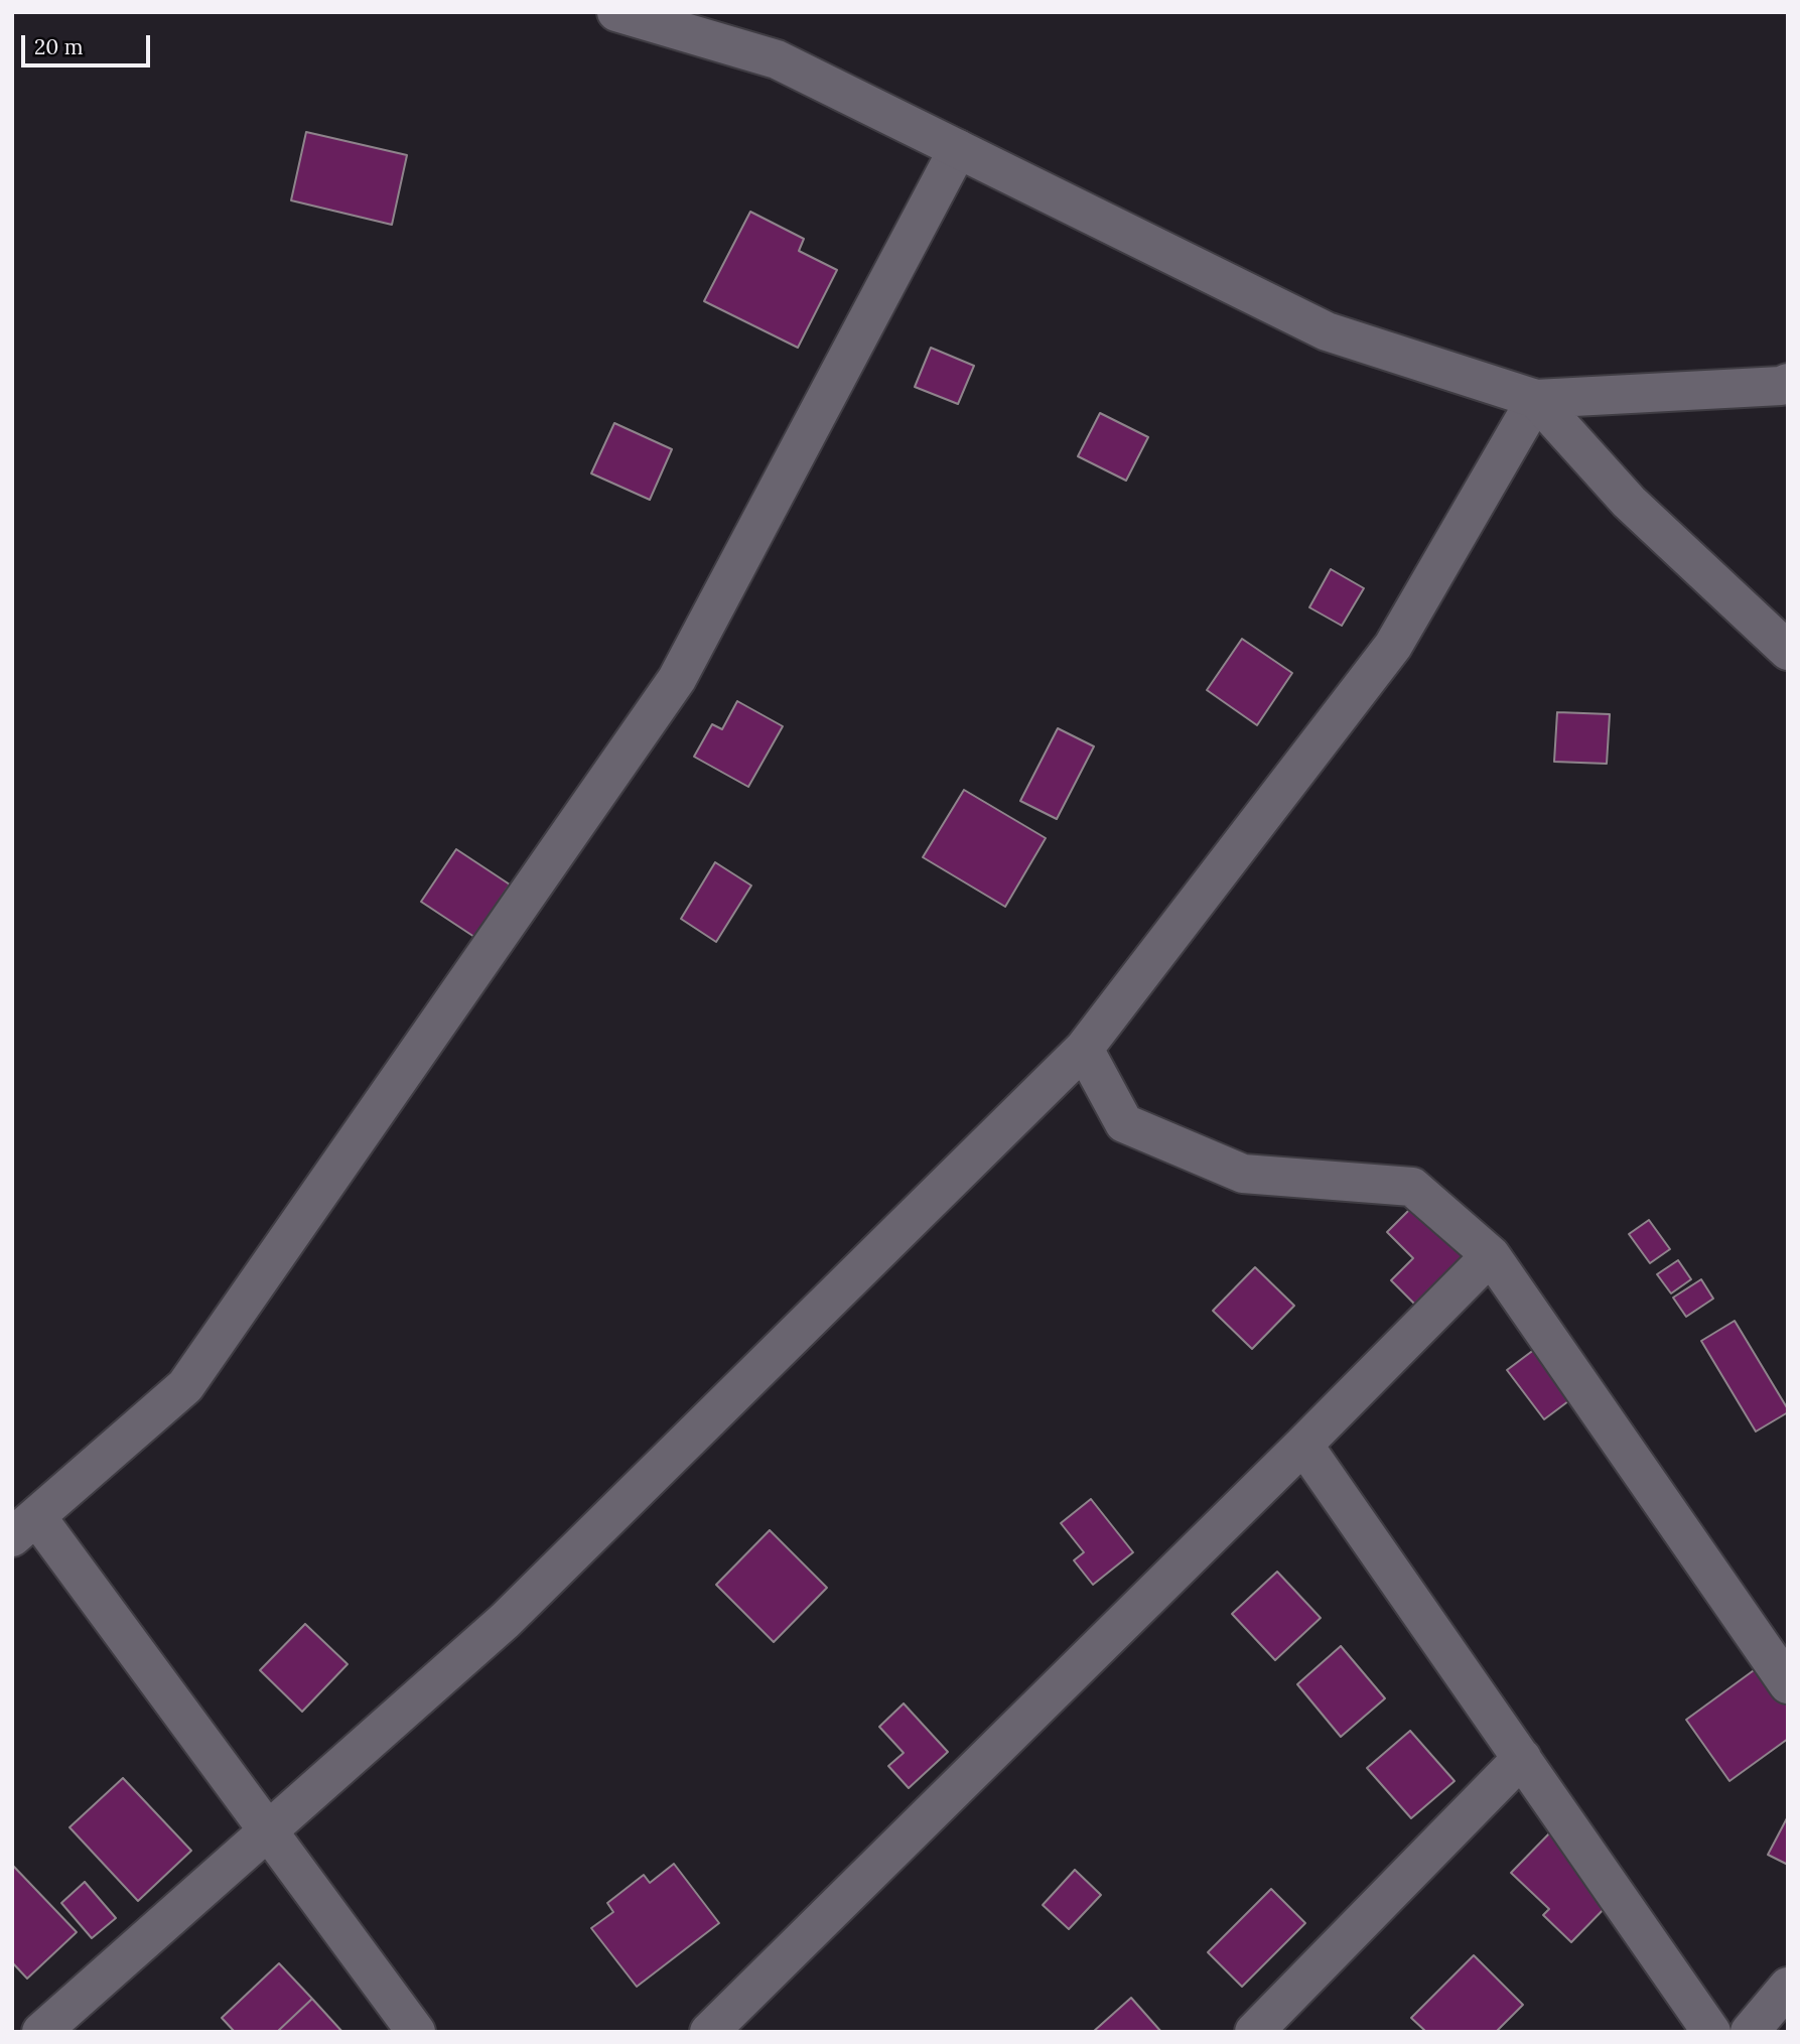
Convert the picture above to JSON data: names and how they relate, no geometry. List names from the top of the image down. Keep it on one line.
{"scale_bar":"20 m"}
